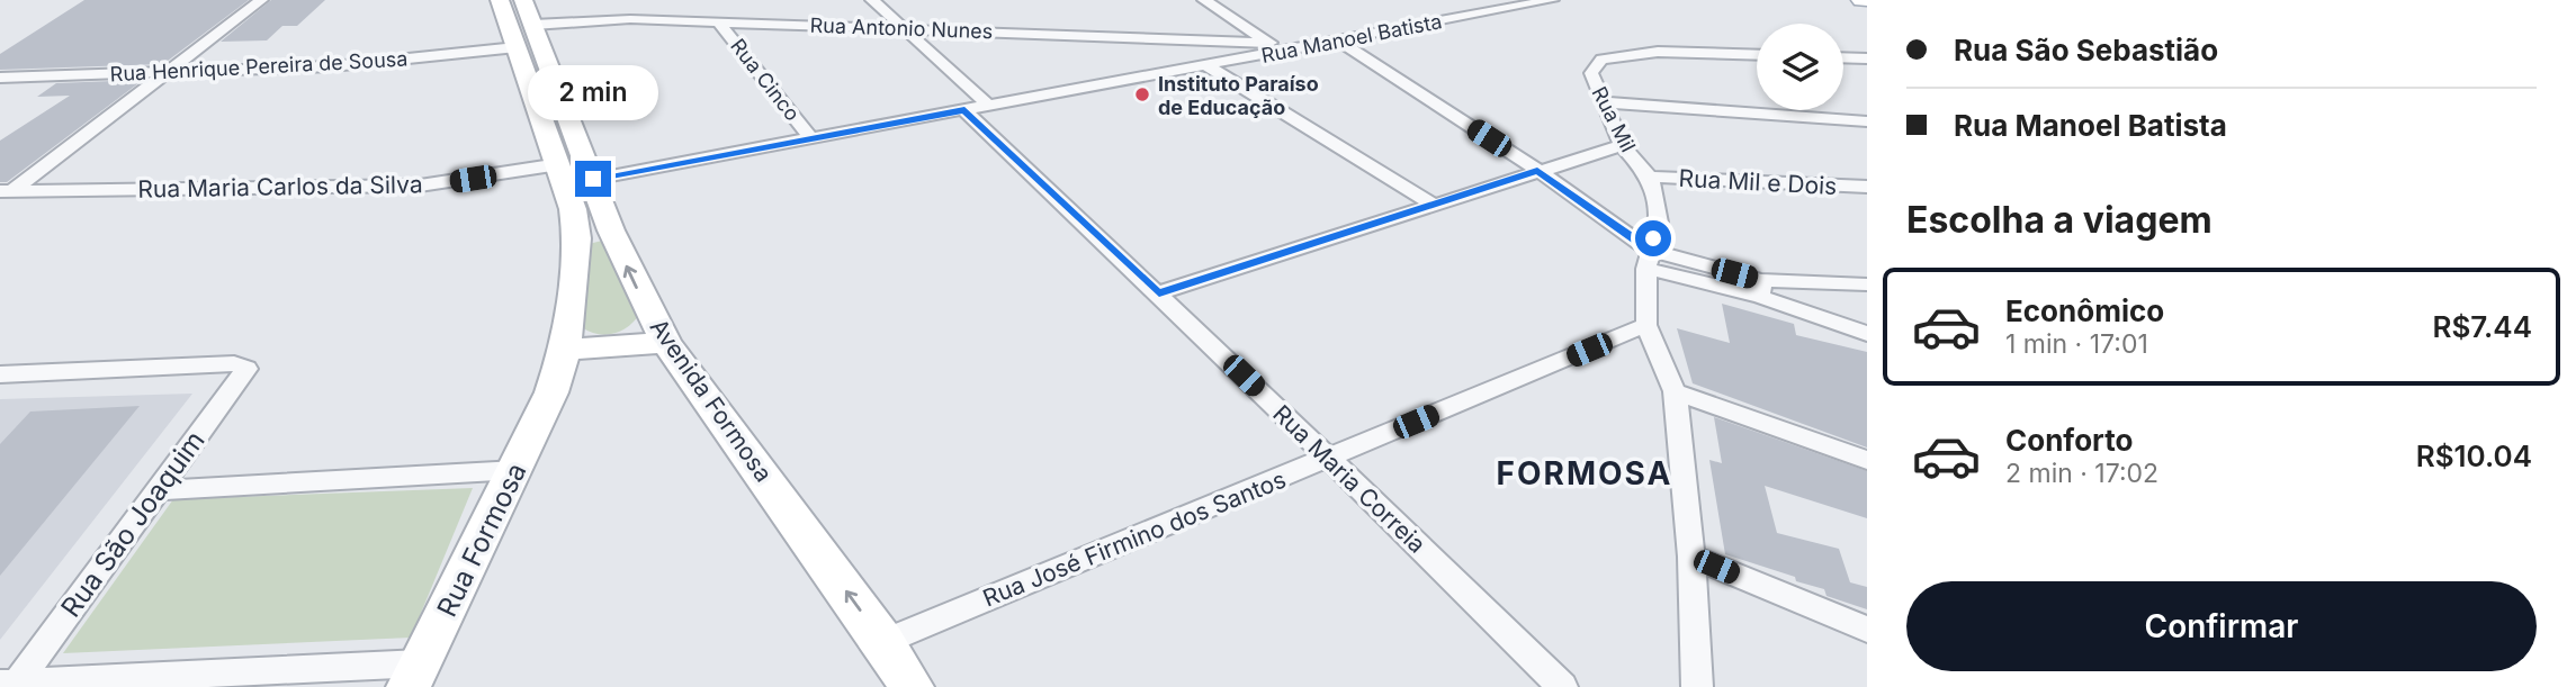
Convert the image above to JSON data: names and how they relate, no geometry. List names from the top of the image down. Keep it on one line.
{"streets":{"main road":["Avenida Formosa","Rua Formosa"],"street":["Rua Antonio Nunes","Rua Manoel Batista","Rua Henrique Pereira de Sousa","Rua Cinco","Rua Mil","Rua Mil e Dois","Rua Maria Carlos da Silva","Rua Maria Correia","Rua São Joaquim","Rua José Firmino dos Santos"]},"crossings":[["Rua Antonio Nunes","Rua Manoel Batista"],["Rua Antonio Nunes","Rua Henrique Pereira de Sousa"],["Rua Antonio Nunes","Rua Cinco"],["Rua Antonio Nunes","Avenida Formosa"],["Rua Manoel Batista","Rua Cinco"],["Rua Manoel Batista","Avenida Formosa"],["Rua Manoel Batista","Rua Maria Correia"],["Rua Henrique Pereira de Sousa","Avenida Formosa"],["Rua Mil","Rua Mil e Dois"],["Rua Mil","Rua José Firmino dos Santos"],["Rua Maria Carlos da Silva","Avenida Formosa"],["Avenida Formosa","Rua José Firmino dos Santos"],["Avenida Formosa","Rua Formosa"],["Rua Maria Correia","Rua José Firmino dos Santos"]],"one_way":["Avenida Formosa"],"districts":["FORMOSA"],"places":["Instituto Paraíso de Educação"],"page":{"banner":["Rua São Sebastião","Rua Manoel Batista"],"bubble":"2 min","heading":"Escolha a viagem","list":[{"name":"Econômico","note":"1 min · 17:01","value":"R$7.44"},{"name":"Conforto","note":"2 min · 17:02","value":"R$10.04"}],"buttons":"Confirmar"}}
